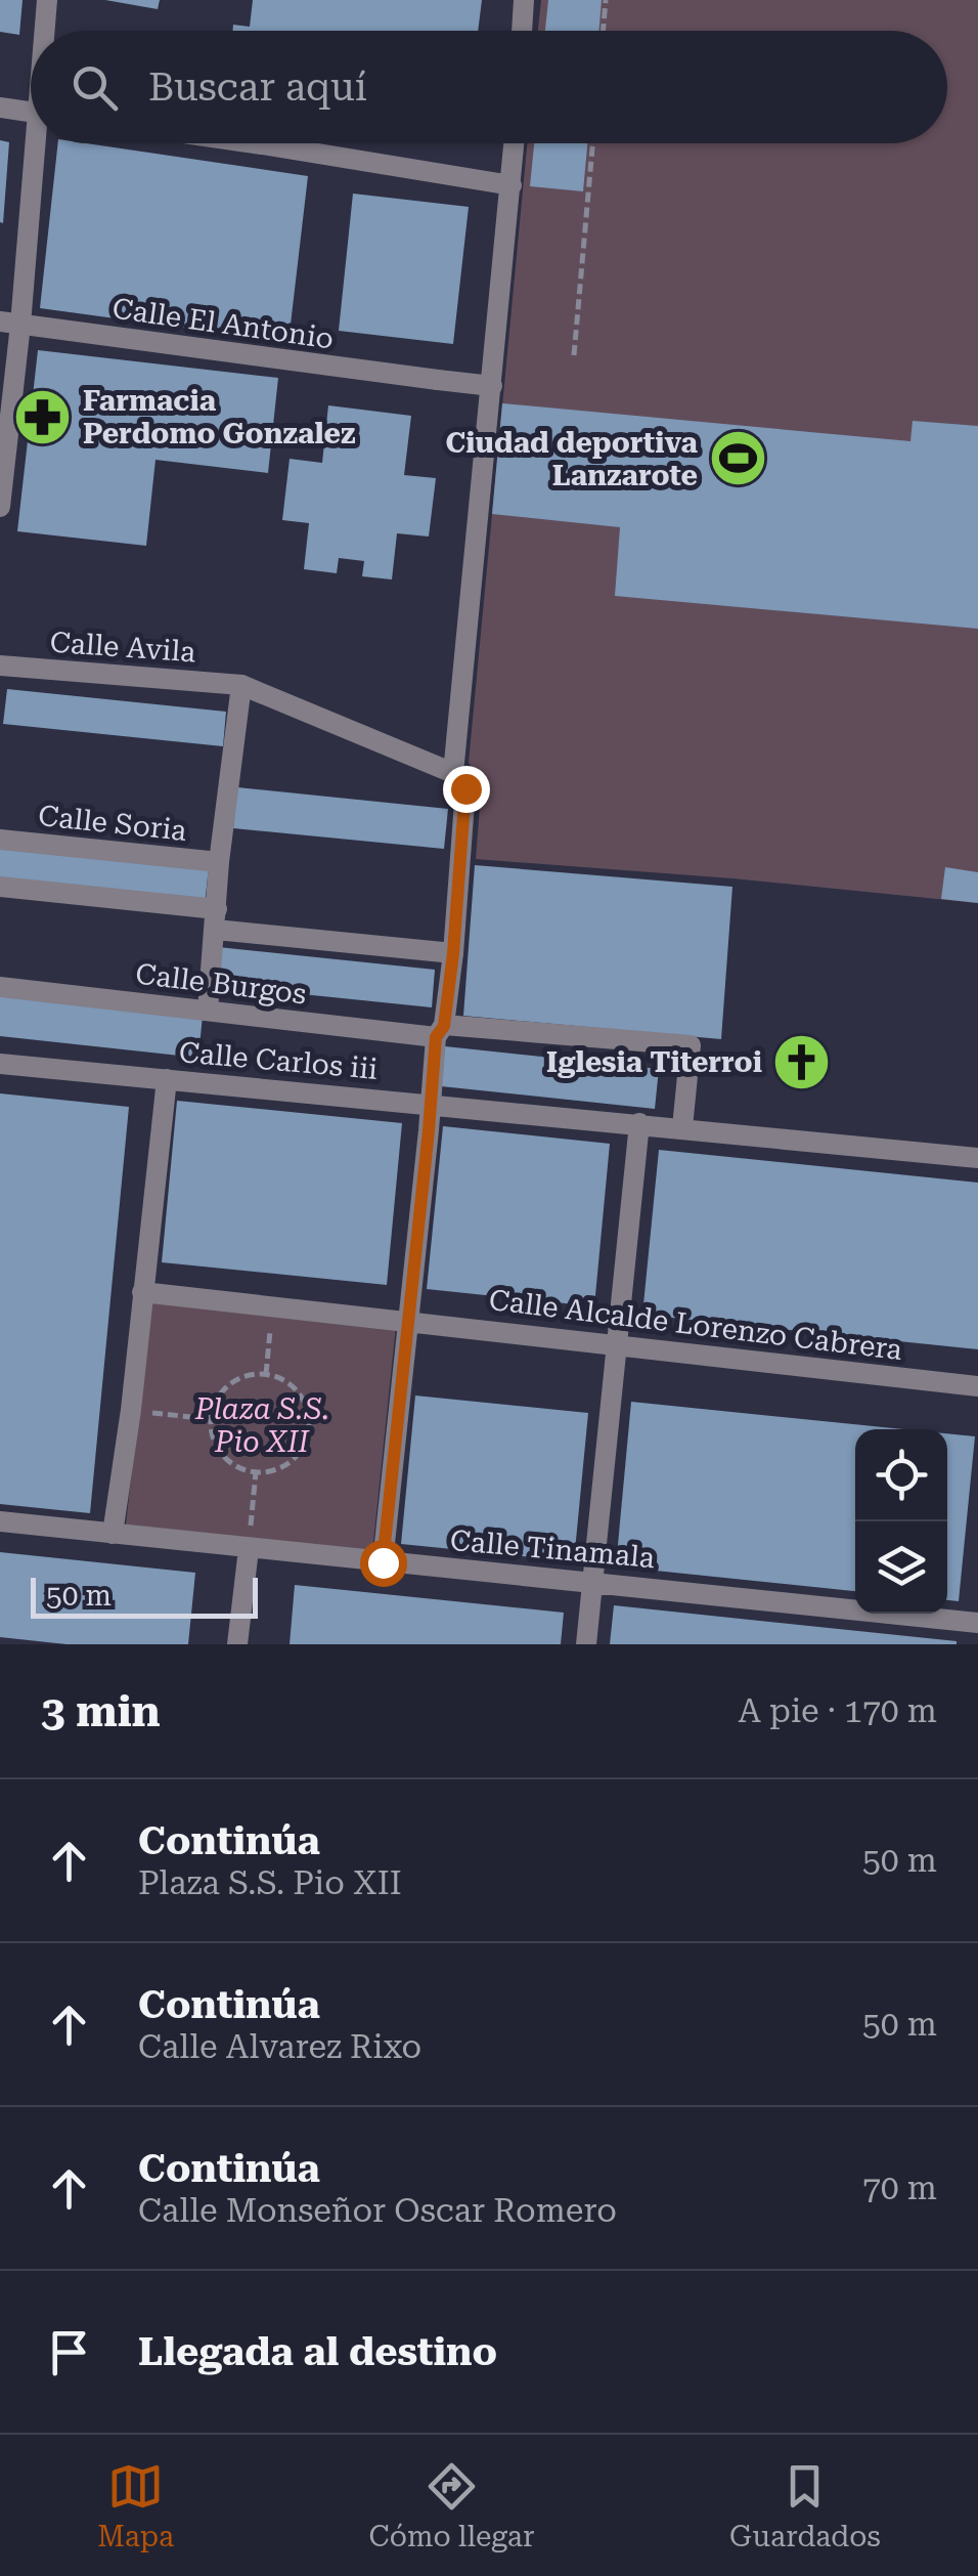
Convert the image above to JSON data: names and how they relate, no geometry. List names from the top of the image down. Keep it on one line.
{"streets":{"street":["Calle El Antonio","Calle Avila","Calle Soria","Calle Burgos","Calle Carlos iii","Calle Alcalde Lorenzo Cabrera","Calle Tinamala"]},"crossings":[["Calle Burgos","Calle Carlos iii"]],"parks":["Plaza S.S. Pio XII"],"places":{"pharmacy":["Farmacia Perdomo Gonzalez"],"sports":["Ciudad deportiva Lanzarote"],"church":["Iglesia Titerroi"]},"scale_bar":"50 m","page":{"search":"Buscar aquí","scale":"50 m","heading":["3 min","A pie · 170 m"],"list":[["Continúa","Plaza S.S. Pio XII","50 m"],["Continúa","Calle Alvarez Rixo","50 m"],["Continúa","Calle Monseñor Oscar Romero","70 m"],"Llegada al destino"],"nav":["Mapa","Cómo llegar","Guardados"]}}
